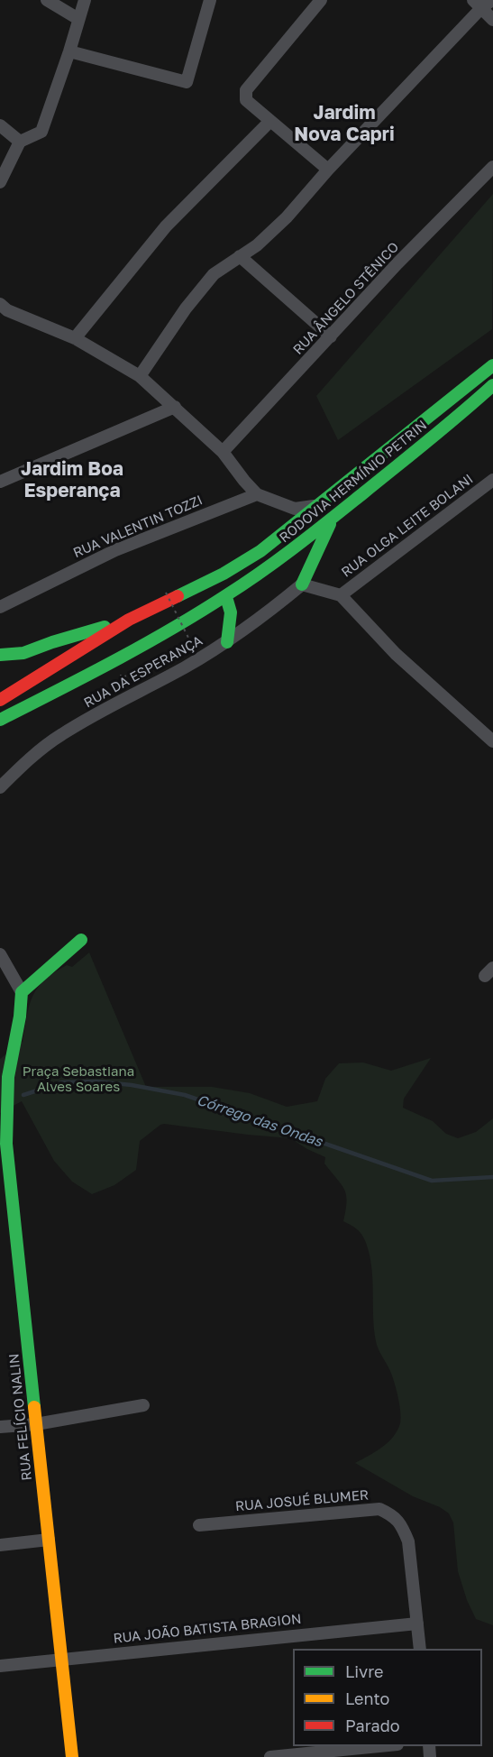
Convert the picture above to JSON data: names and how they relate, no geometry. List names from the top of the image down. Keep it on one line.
{"streets":{"main road":["RODOVIA HERMÍNIO PETRIN","RUA FELÍCIO NALIN"],"street":["RUA ÂNGELO STÊNICO","RUA OLGA LEITE BOLANI","RUA VALENTIN TOZZI","RUA DA ESPERANÇA","RUA JOSUÉ BLUMER","RUA JOÃO BATISTA BRAGION"]},"crossings":[["RUA FELÍCIO NALIN","RUA JOÃO BATISTA BRAGION"],["RUA JOSUÉ BLUMER","RUA JOÃO BATISTA BRAGION"]],"districts":["Jardim Nova Capri","Jardim Boa Esperança"],"water":["Córrego das Ondas"],"parks":["Praça Sebastiana Alves Soares"],"legend":["Livre","Lento","Parado"]}
